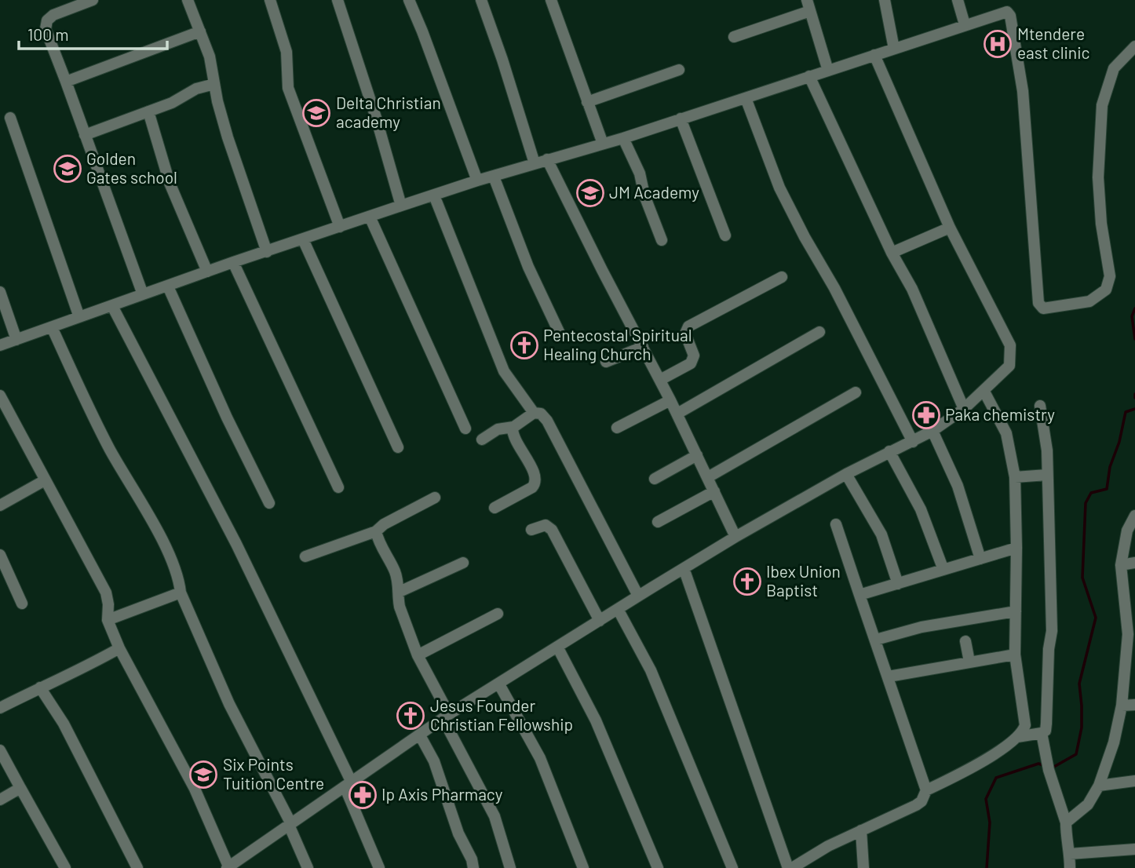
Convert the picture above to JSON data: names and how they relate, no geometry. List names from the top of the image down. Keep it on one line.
{"places":{"hospital":["Mtendere east clinic"],"school or university":["Delta Christian academy","Golden Gates school","JM Academy","Six Points Tuition Centre"],"church":["Pentecostal Spiritual Healing Church","Ibex Union Baptist","Jesus Founder Christian Fellowship"],"pharmacy":["Paka chemistry","Ip Axis Pharmacy"]},"scale_bar":"100 m"}
